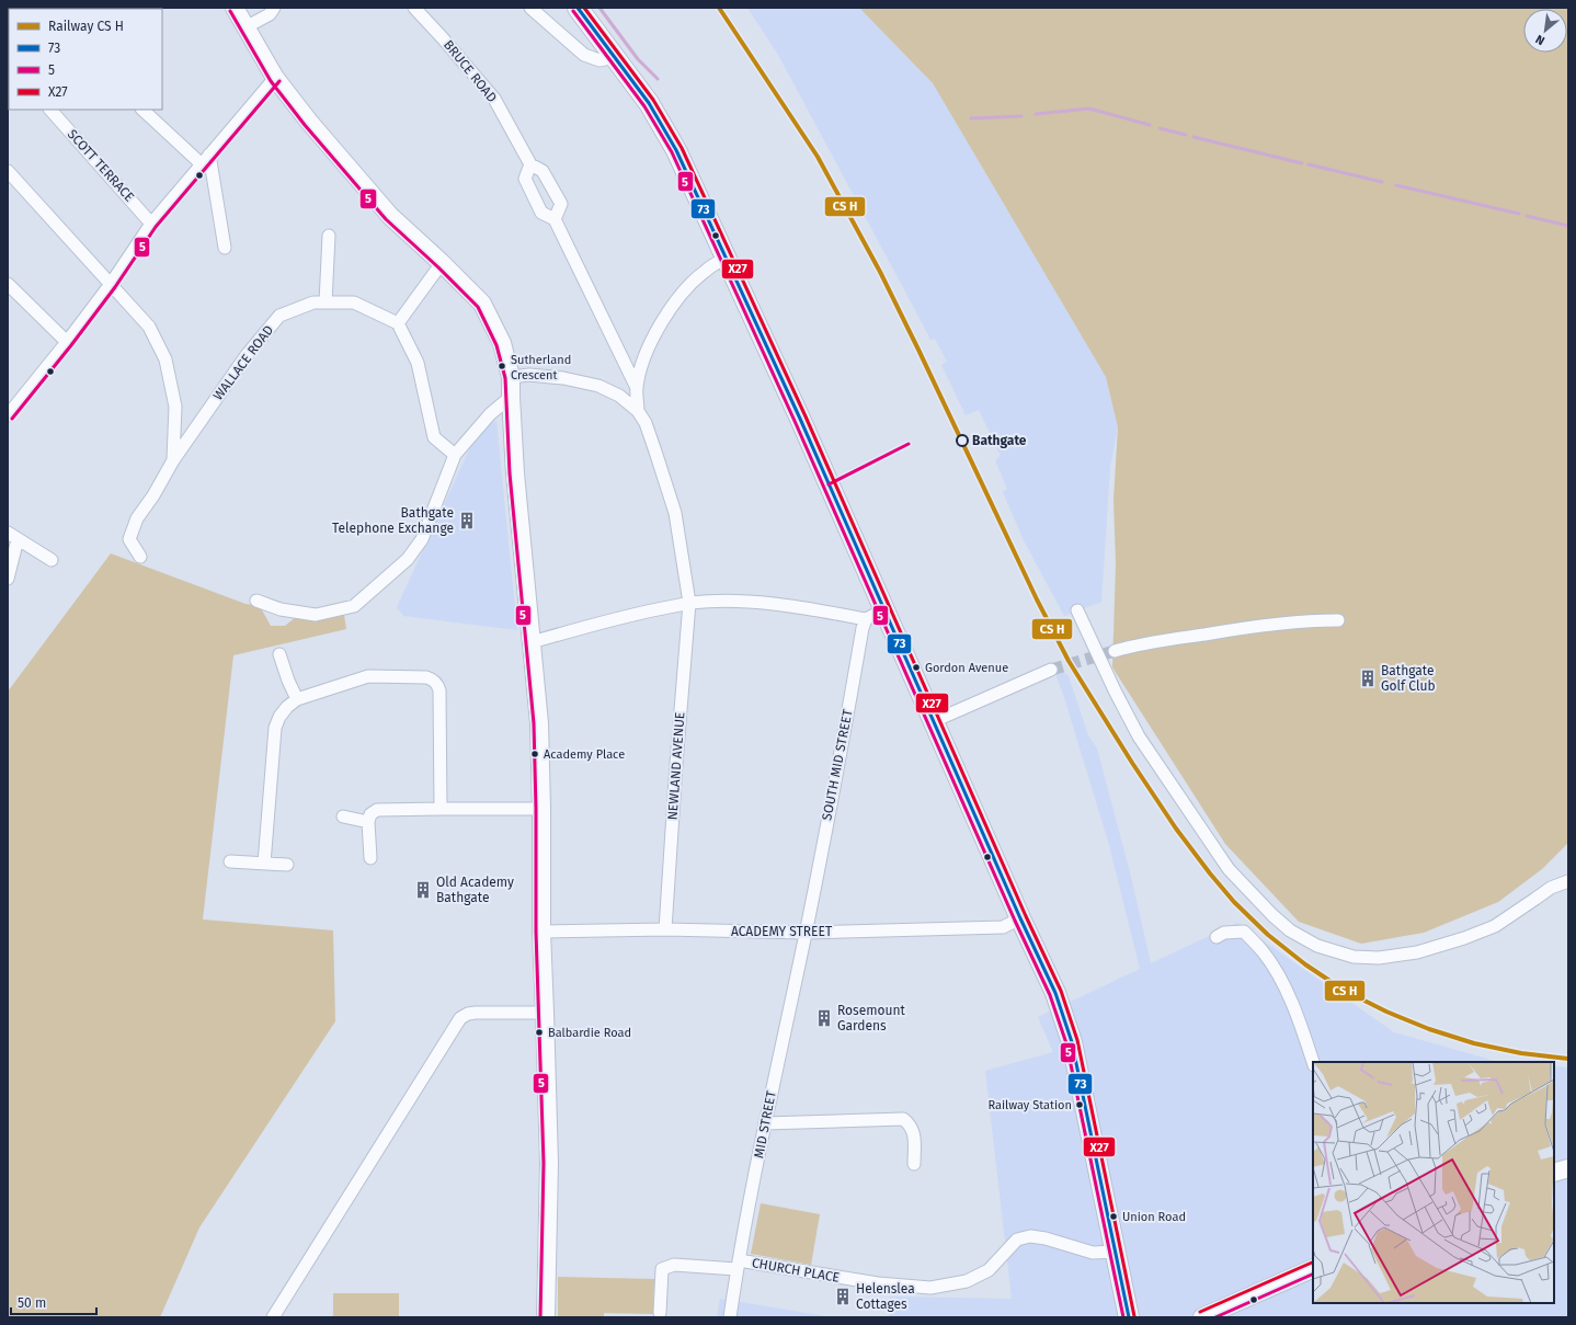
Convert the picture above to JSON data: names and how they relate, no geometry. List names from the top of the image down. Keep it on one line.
{"streets":{"street":["BRUCE ROAD","SCOTT TERRACE","WALLACE ROAD","SOUTH MID STREET","NEWLAND AVENUE","ACADEMY STREET","MID STREET","CHURCH PLACE"]},"crossings":[["SOUTH MID STREET","ACADEMY STREET"],["SOUTH MID STREET","MID STREET"],["NEWLAND AVENUE","ACADEMY STREET"],["ACADEMY STREET","MID STREET"],["MID STREET","CHURCH PLACE"]],"places":{"other":["Sutherland Crescent","Bathgate","Gordon Avenue","Academy Place","Balbardie Road","Railway Station","Union Road"],"building":["Bathgate Telephone Exchange","Bathgate Golf Club","Old Academy Bathgate","Rosemount Gardens","Helenslea Cottages"]},"lines":["transit line 73","transit line X27","transit line 5"],"legend":["Railway CS H","73","5","X27"],"scale_bar":"50 m","north":"bottom left"}
